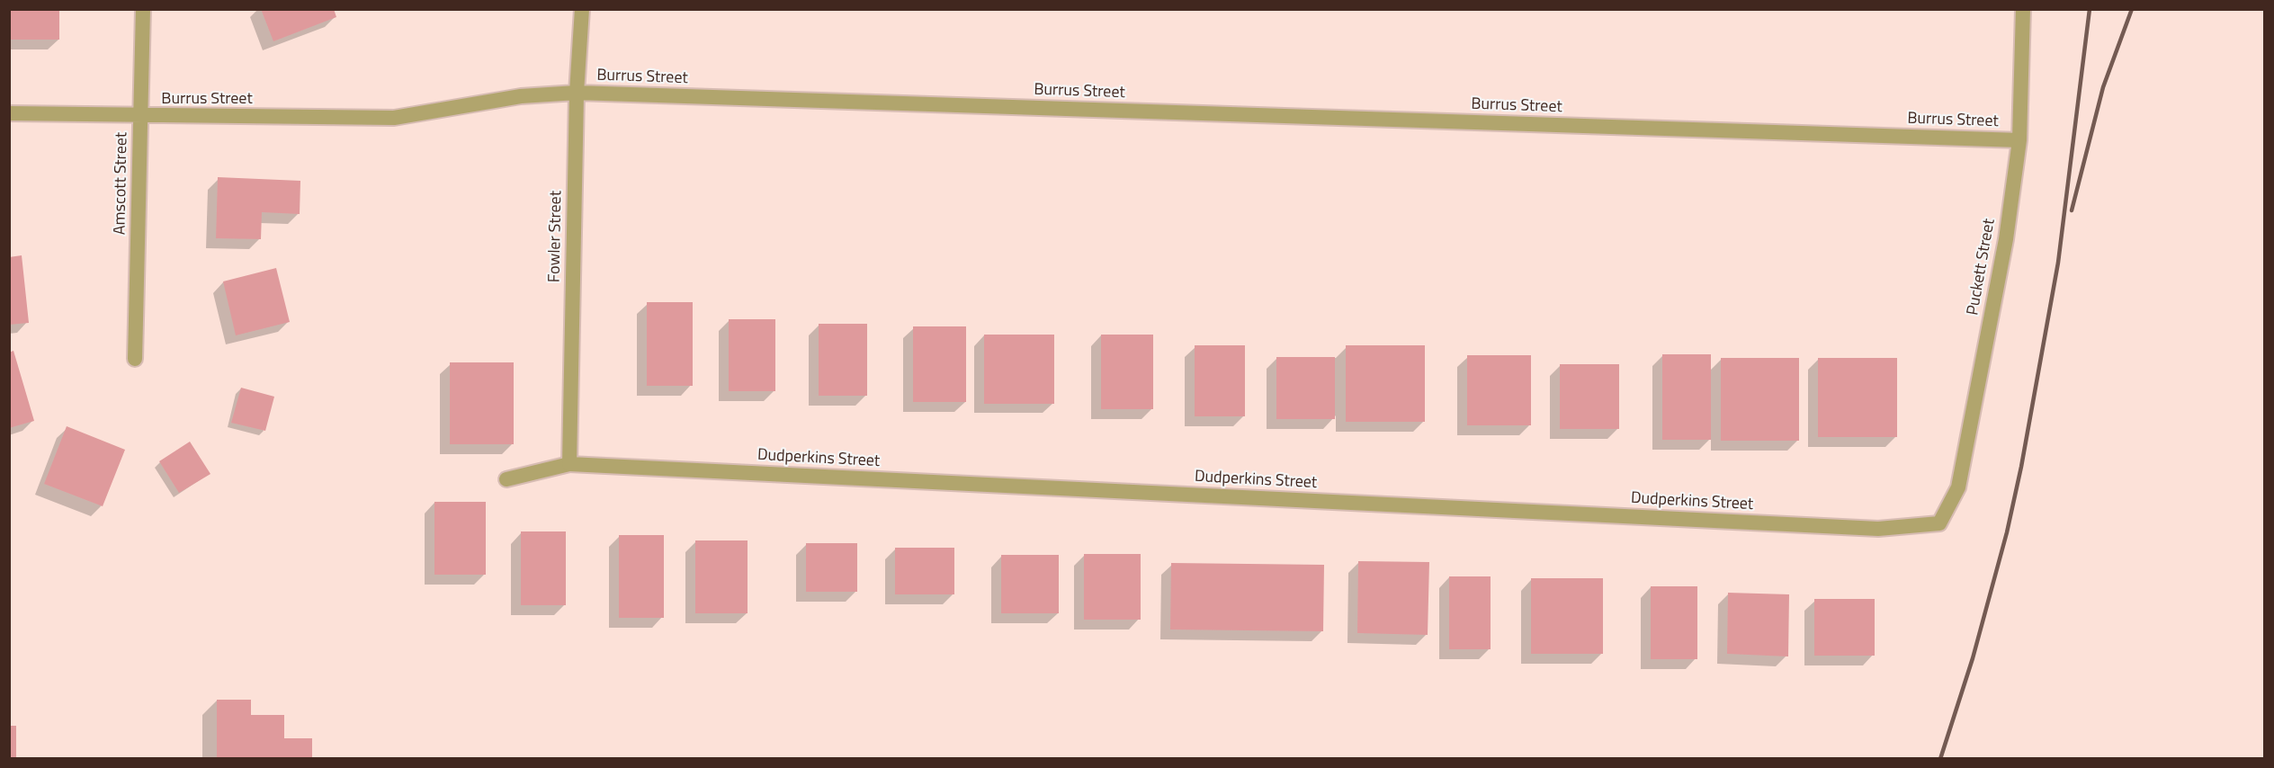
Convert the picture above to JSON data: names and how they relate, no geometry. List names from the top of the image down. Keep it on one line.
{"streets":{"street":["Burrus Street","Amscott Street","Fowler Street","Puckett Street","Dudperkins Street"]},"crossings":[["Burrus Street","Amscott Street"],["Burrus Street","Fowler Street"],["Burrus Street","Puckett Street"],["Fowler Street","Dudperkins Street"],["Puckett Street","Dudperkins Street"]]}
